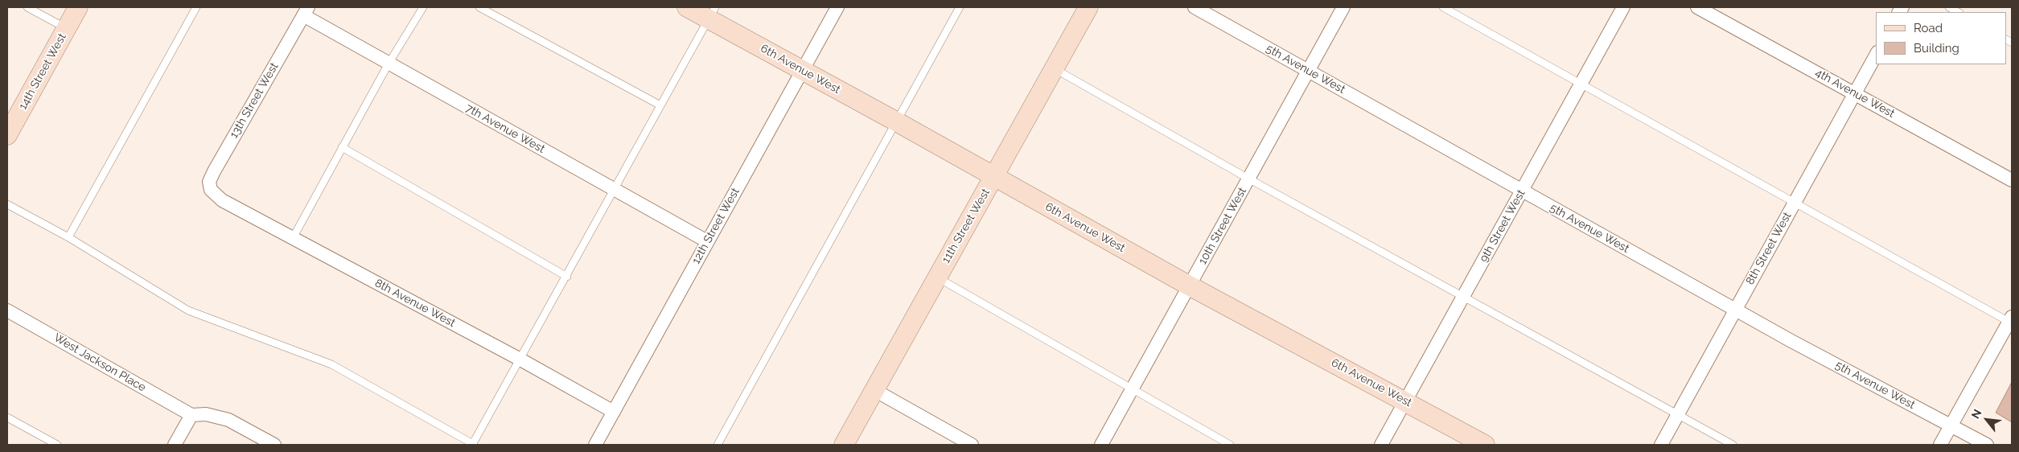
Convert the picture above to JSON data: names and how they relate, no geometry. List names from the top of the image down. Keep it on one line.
{"streets":{"street":["6th Avenue West","5th Avenue West","14th Street West","4th Avenue West","13th Street West","7th Avenue West","12th Street West","11th Street West","10th Street West","9th Street West","8th Street West","8th Avenue West","West Jackson Place"]},"crossings":[["6th Avenue West","12th Street West"],["6th Avenue West","11th Street West"],["6th Avenue West","10th Street West"],["6th Avenue West","9th Street West"],["5th Avenue West","10th Street West"],["5th Avenue West","9th Street West"],["5th Avenue West","8th Street West"],["4th Avenue West","8th Street West"],["13th Street West","7th Avenue West"],["13th Street West","8th Avenue West"],["7th Avenue West","12th Street West"],["12th Street West","8th Avenue West"]],"legend":["Road","Building"],"north":"top left"}
